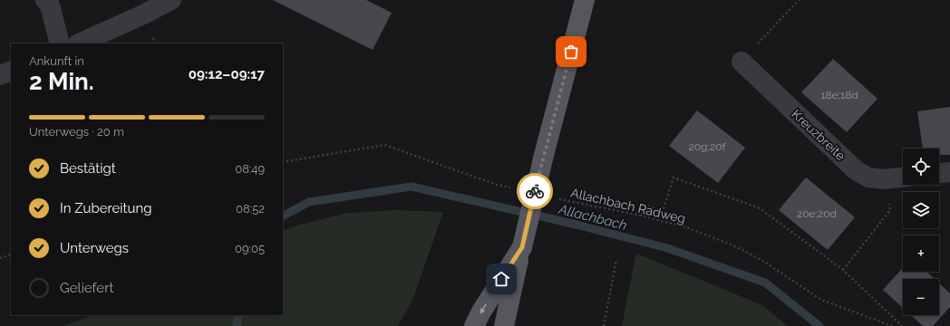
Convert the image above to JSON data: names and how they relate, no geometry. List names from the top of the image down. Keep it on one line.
{"streets":{"street":["Kreuzbreite"],"path":["Allachbach Radweg"]},"water":["Allachbach"],"house_numbers":["18e;18d","20g;20f","20e;20d"],"page":{"heading":["2 Min.","Ankunft in","09:12–09:17"],"bar":"Unterwegs · 20 m","map_buttons":["+","−"],"list":[["Bestätigt","08:49"],["In Zubereitung","08:52"],["Unterwegs","09:05"],"Geliefert"]}}
